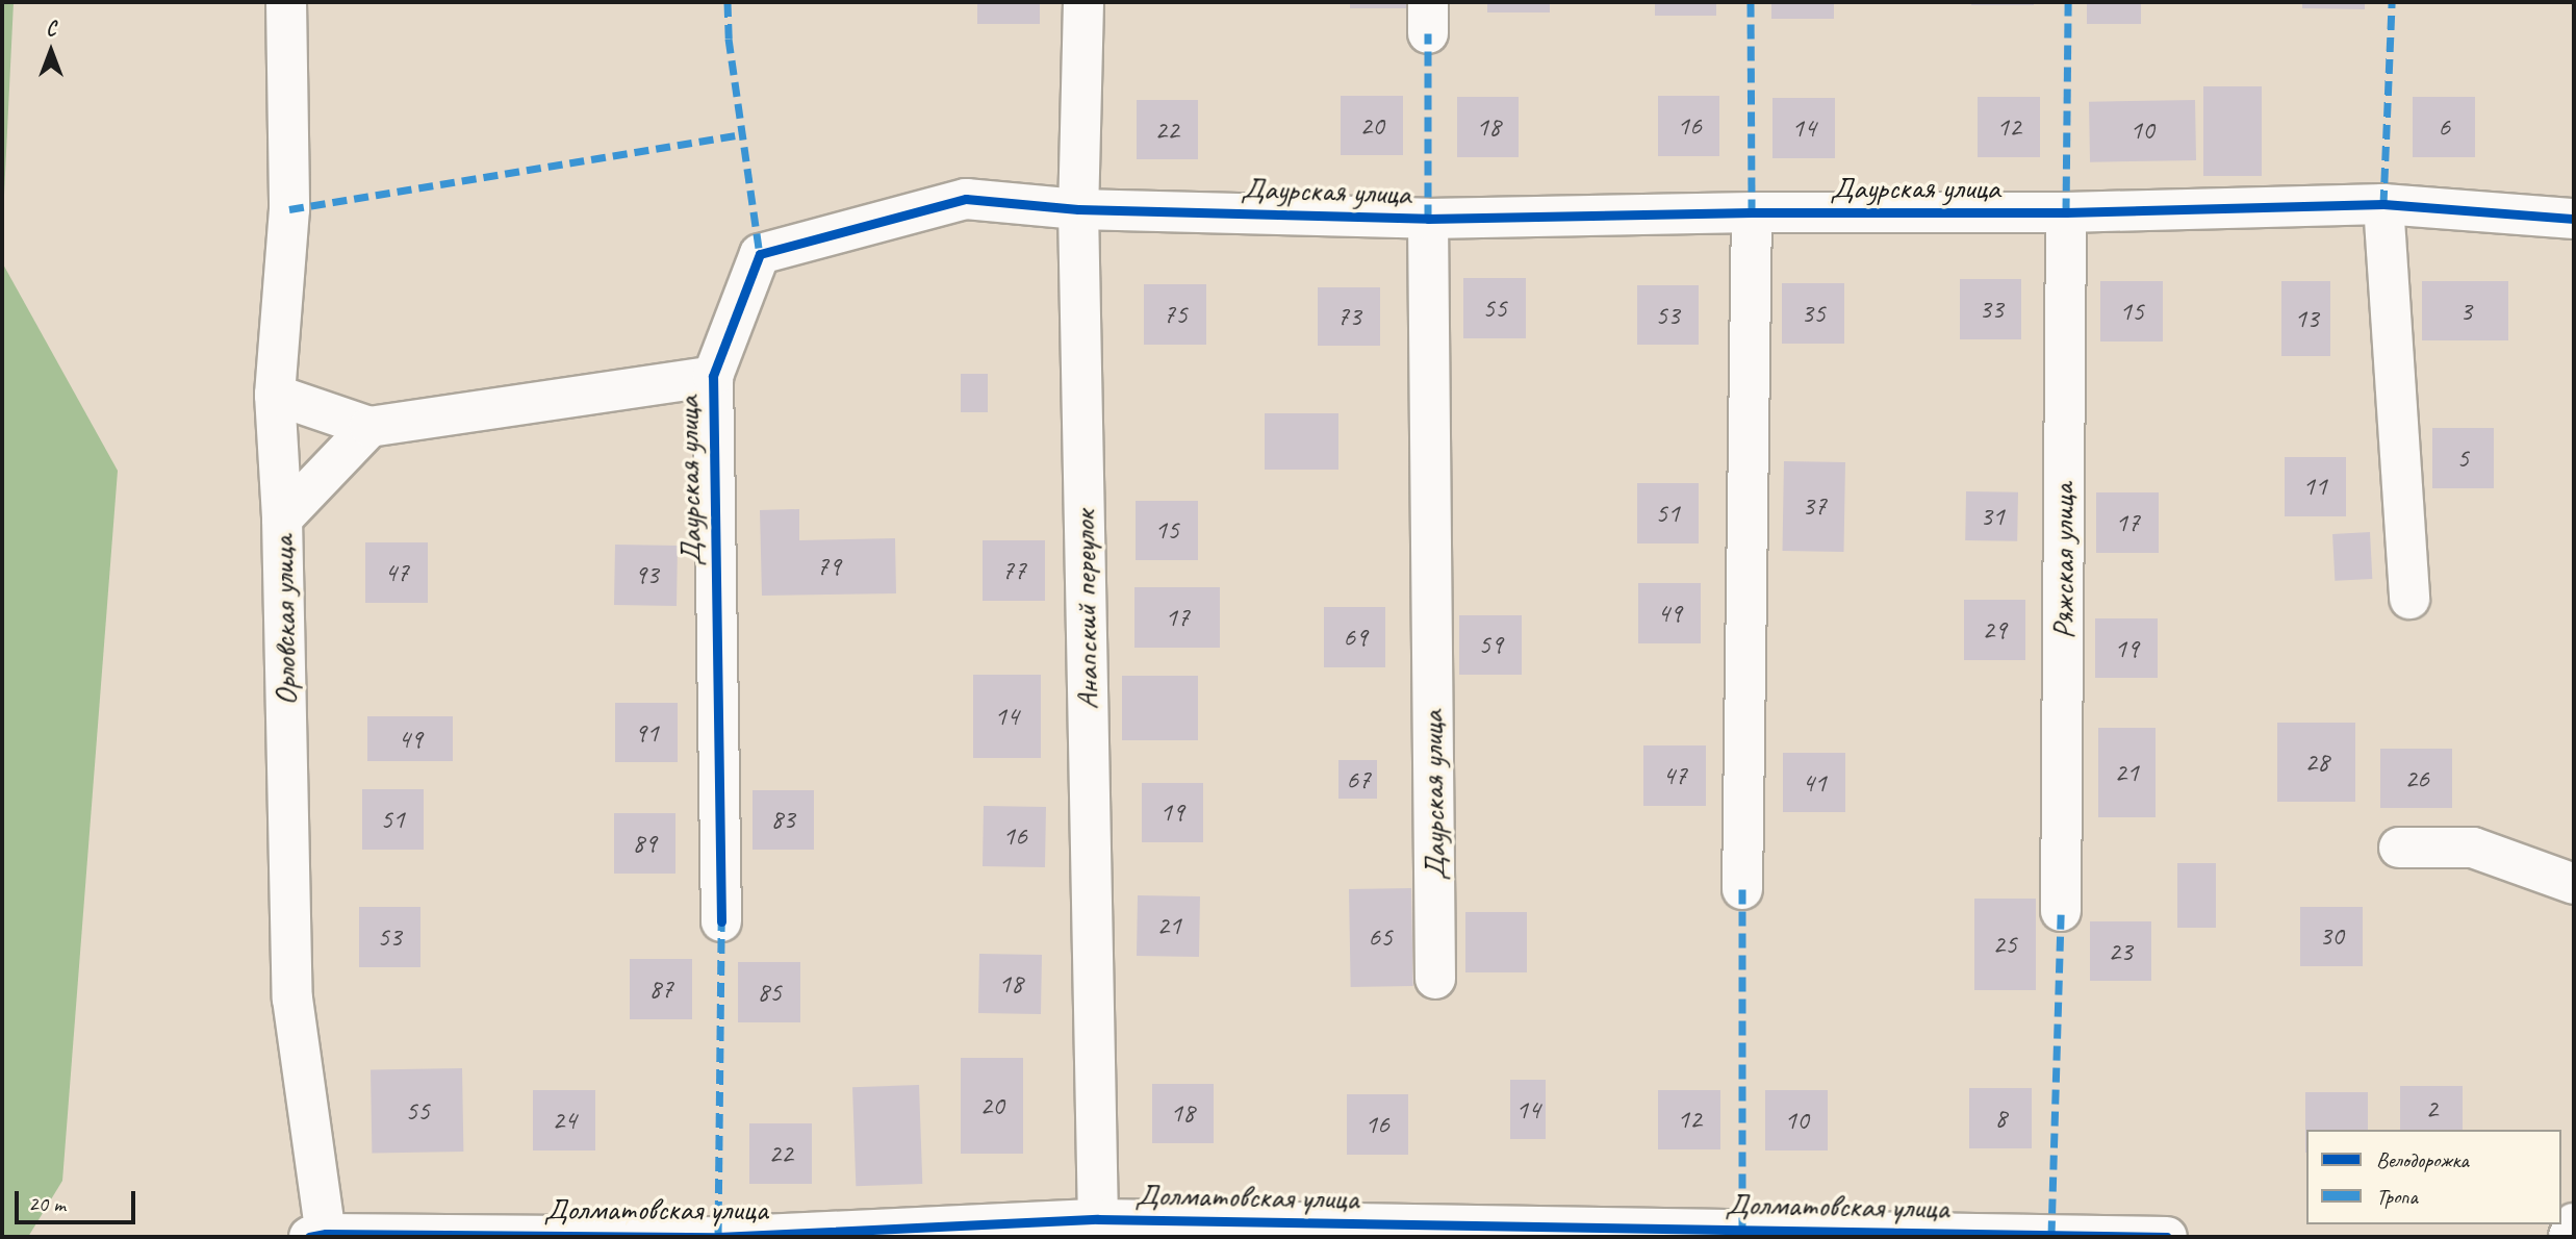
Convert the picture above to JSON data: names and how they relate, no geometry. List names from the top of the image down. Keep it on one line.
{"streets":{"street":["Даурская улица","Ряжская улица","Анапский переулок","Орловская улица","Долматовская улица"]},"crossings":[["Даурская улица","Ряжская улица"],["Даурская улица","Анапский переулок"],["Анапский переулок","Долматовская улица"],["Орловская улица","Долматовская улица"]],"house_numbers":["20","16","18","12","6","14","22","10","55","33","15","3","35","75","53","73","13","5","11","37","51","31","17","15","79","77","47","93","49","17","29","69","59","19","14","91","49","28","21","47","26","67","41","19","51","83","16","89","21","30","53","65","25","23","18","87","85","20","2","14","55","18","8","12","24","10","16","22"],"legend":["Велодорожка","Тропа"],"scale_bar":"20 m","north":"top"}
